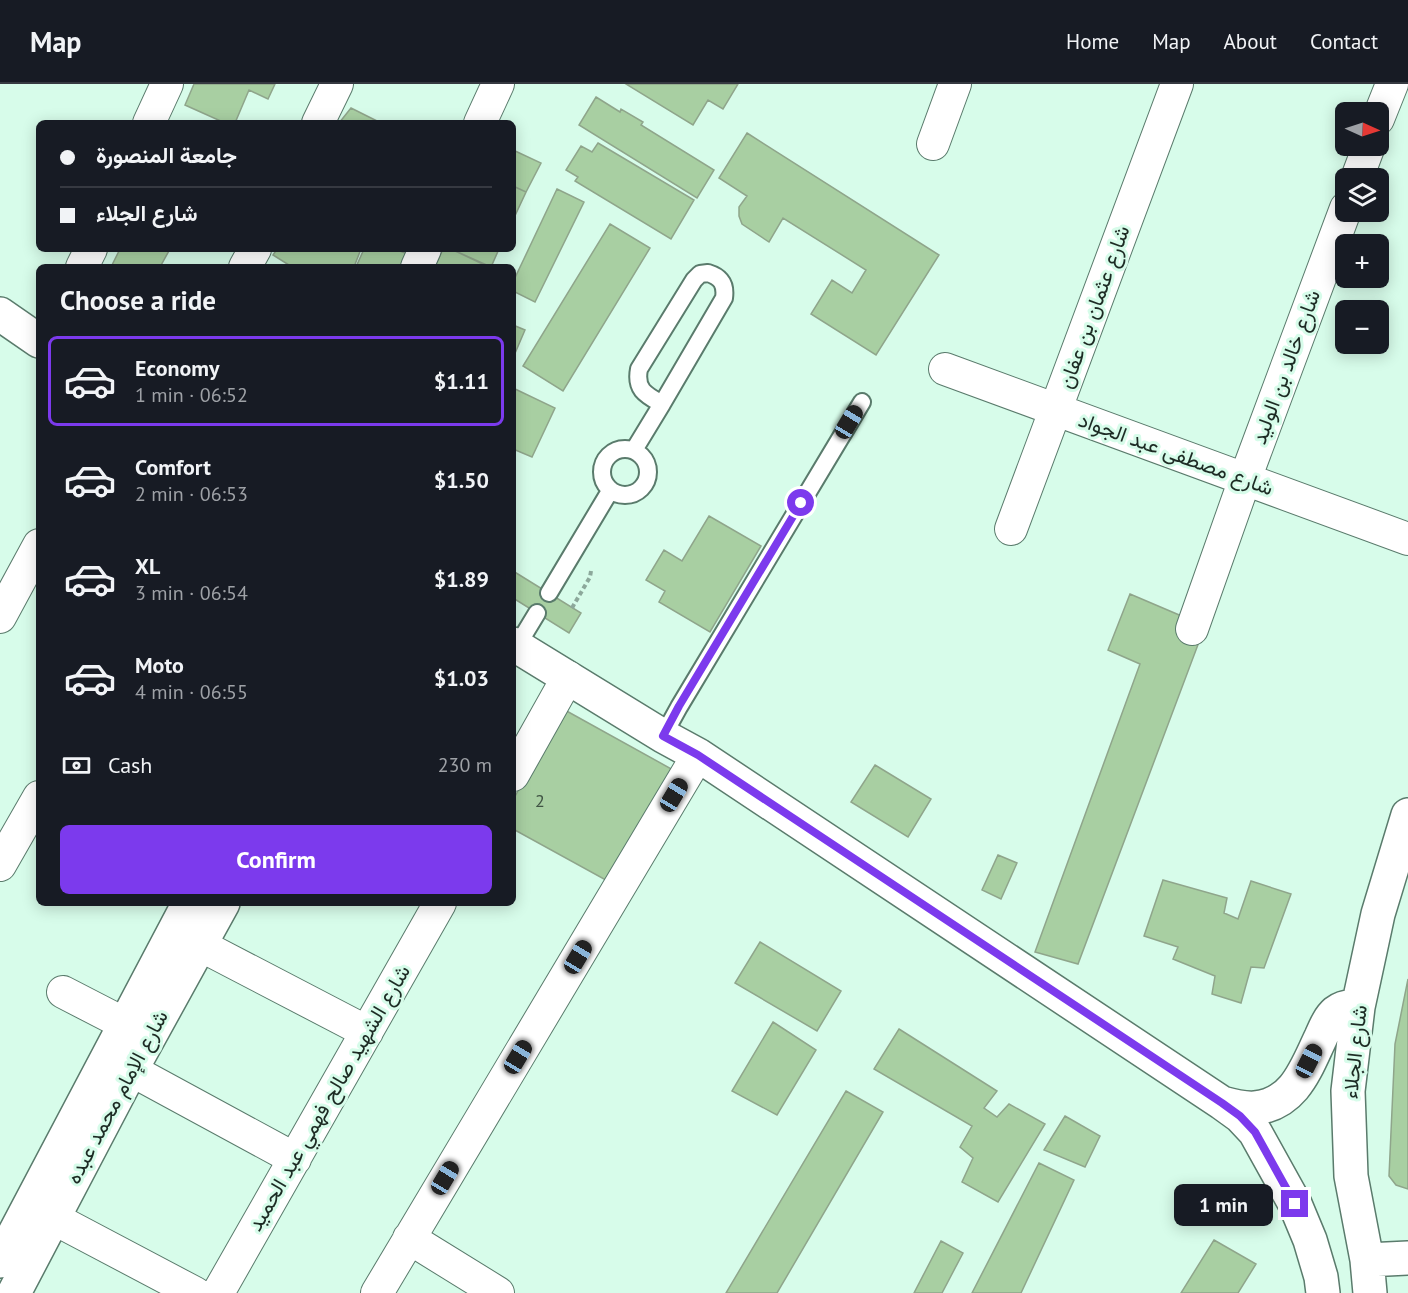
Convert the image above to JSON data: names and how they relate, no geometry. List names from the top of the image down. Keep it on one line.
{"streets":{"main road":["شارع الجلاء","شارع الإمام محمد عبده"],"street":["شارع عثمان بن عفان","شارع خالد بن الوليد","شارع مصطفى عبد الجواد","شارع الشهيد صالح فهمي عبد الحميد"]},"crossings":[["شارع عثمان بن عفان","شارع مصطفى عبد الجواد"],["شارع خالد بن الوليد","شارع مصطفى عبد الجواد"]],"house_numbers":["2"],"north":"right","page":{"header":"Map","nav":["Home","Map","About","Contact"],"map_buttons":["+","−"],"banner":["جامعة المنصورة","شارع الجلاء"],"heading":"Choose a ride","list":[{"name":"Economy","note":"1 min · 06:52","value":"$1.11"},{"name":"Comfort","note":"2 min · 06:53","value":"$1.50"},{"name":"XL","note":"3 min · 06:54","value":"$1.89"},{"name":"Moto","note":"4 min · 06:55","value":"$1.03"}],"pay":["Cash","230 m"],"buttons":"Confirm","bubble":"1 min"}}
